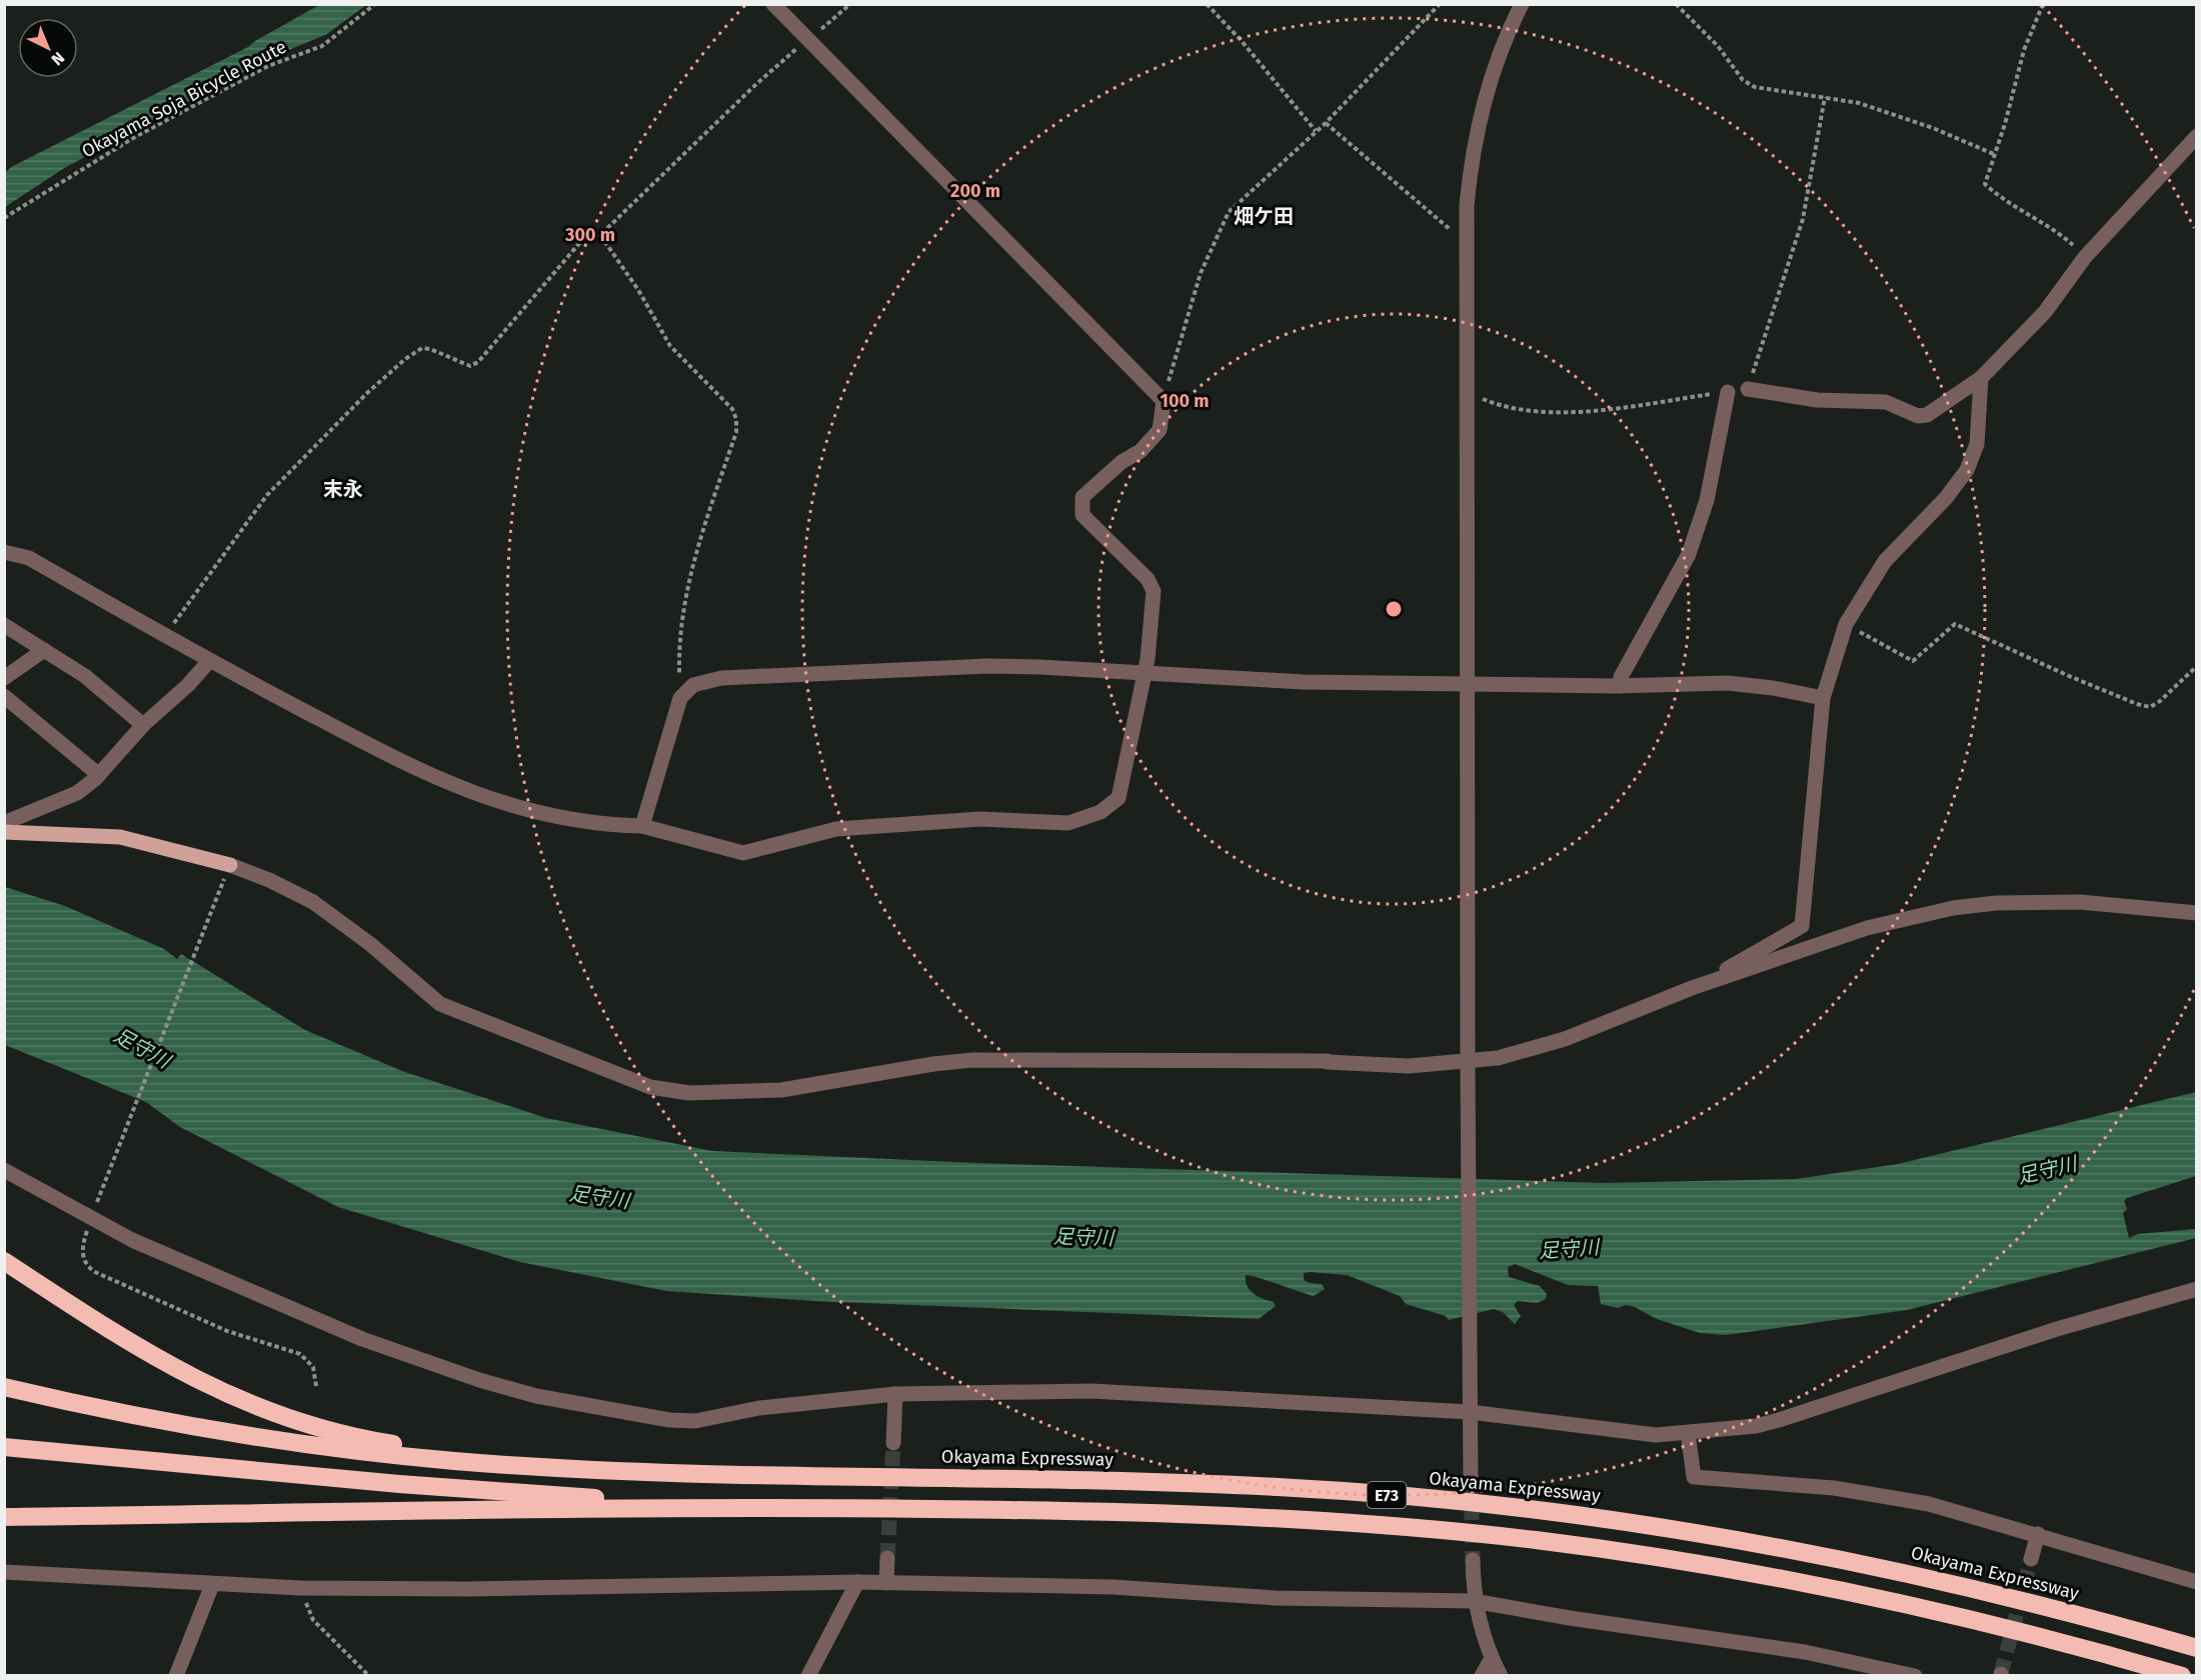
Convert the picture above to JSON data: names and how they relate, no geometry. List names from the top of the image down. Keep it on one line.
{"streets":{"highway":["Okayama Expressway","E73"],"path":["Okayama Soja Bicycle Route"]},"districts":["畑ケ田","末永"],"water":["足守川"],"north":"bottom right","rings":["200 m","300 m","100 m"]}
